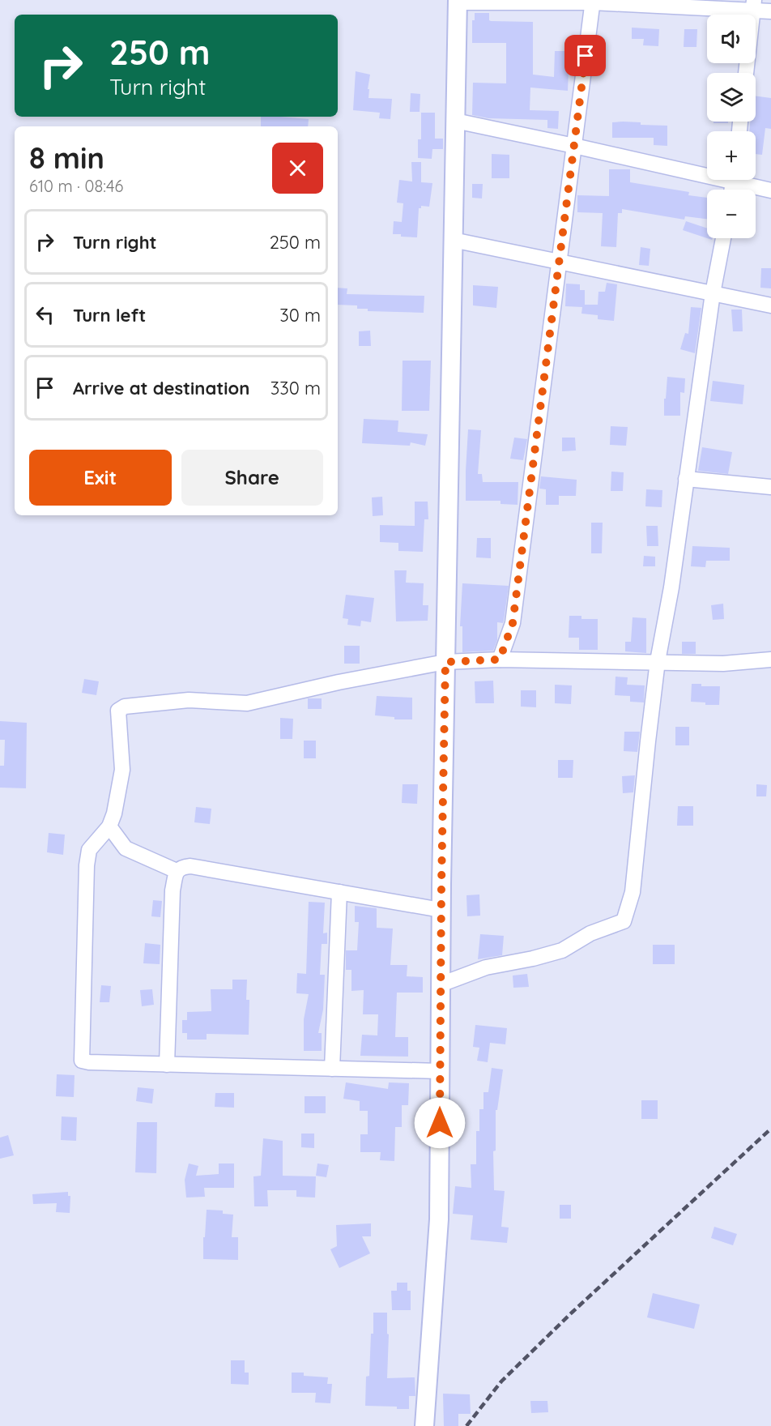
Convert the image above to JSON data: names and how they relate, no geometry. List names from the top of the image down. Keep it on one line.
{"page":{"map_buttons":["+","−"],"turn":["250 m","Turn right"],"heading":["8 min","610 m · 08:46"],"list":[{"name":"Turn right","value":"250 m"},{"name":"Turn left","value":"30 m"},{"name":"Arrive at destination","value":"330 m"}],"buttons":["Exit","Share"]}}
